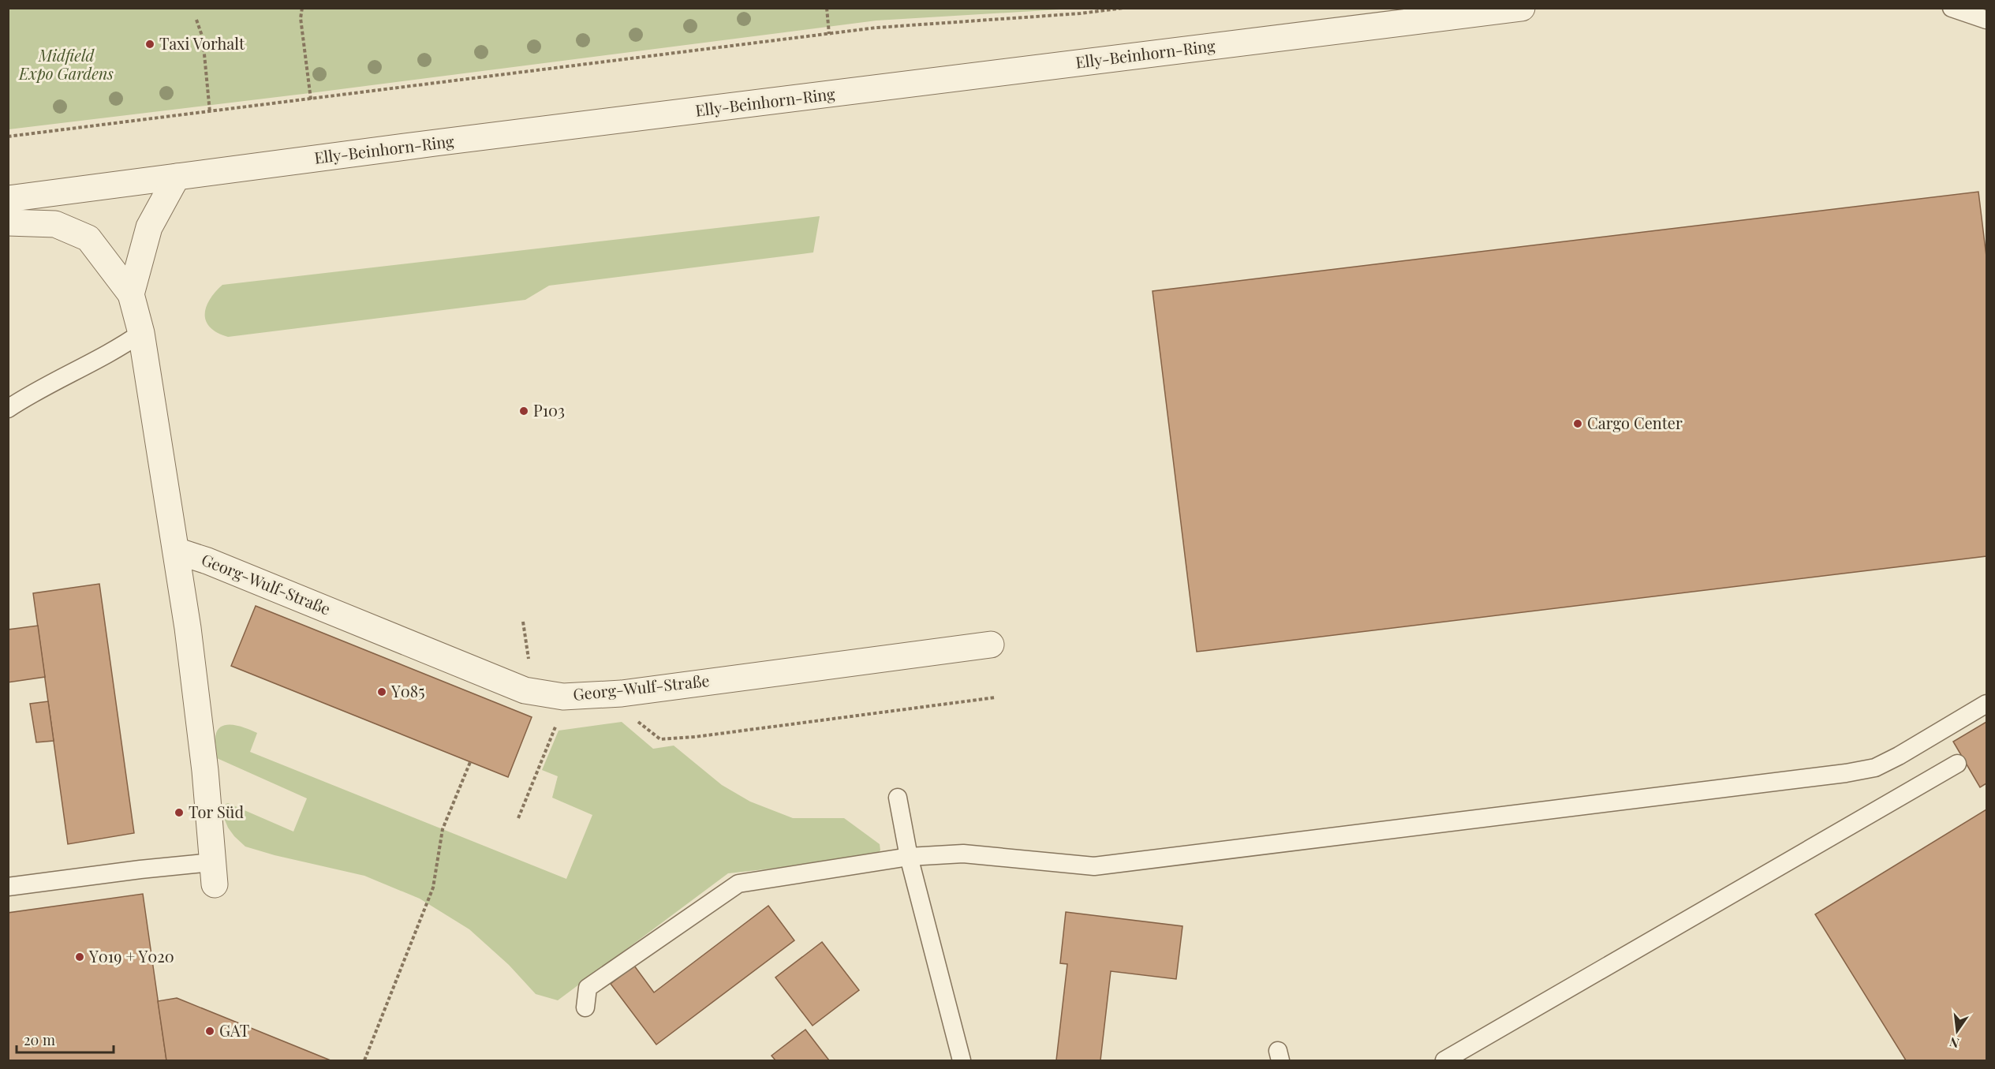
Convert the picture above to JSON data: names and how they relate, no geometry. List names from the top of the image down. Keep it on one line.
{"streets":{"street":["Elly-Beinhorn-Ring","Georg-Wulf-Straße"]},"parks":["Midfield Expo Gardens"],"places":["Taxi Vorhalt","P103","Cargo Center","Y085","Tor Süd","Y019 + Y020","GAT"],"scale_bar":"20 m","north":"bottom"}
